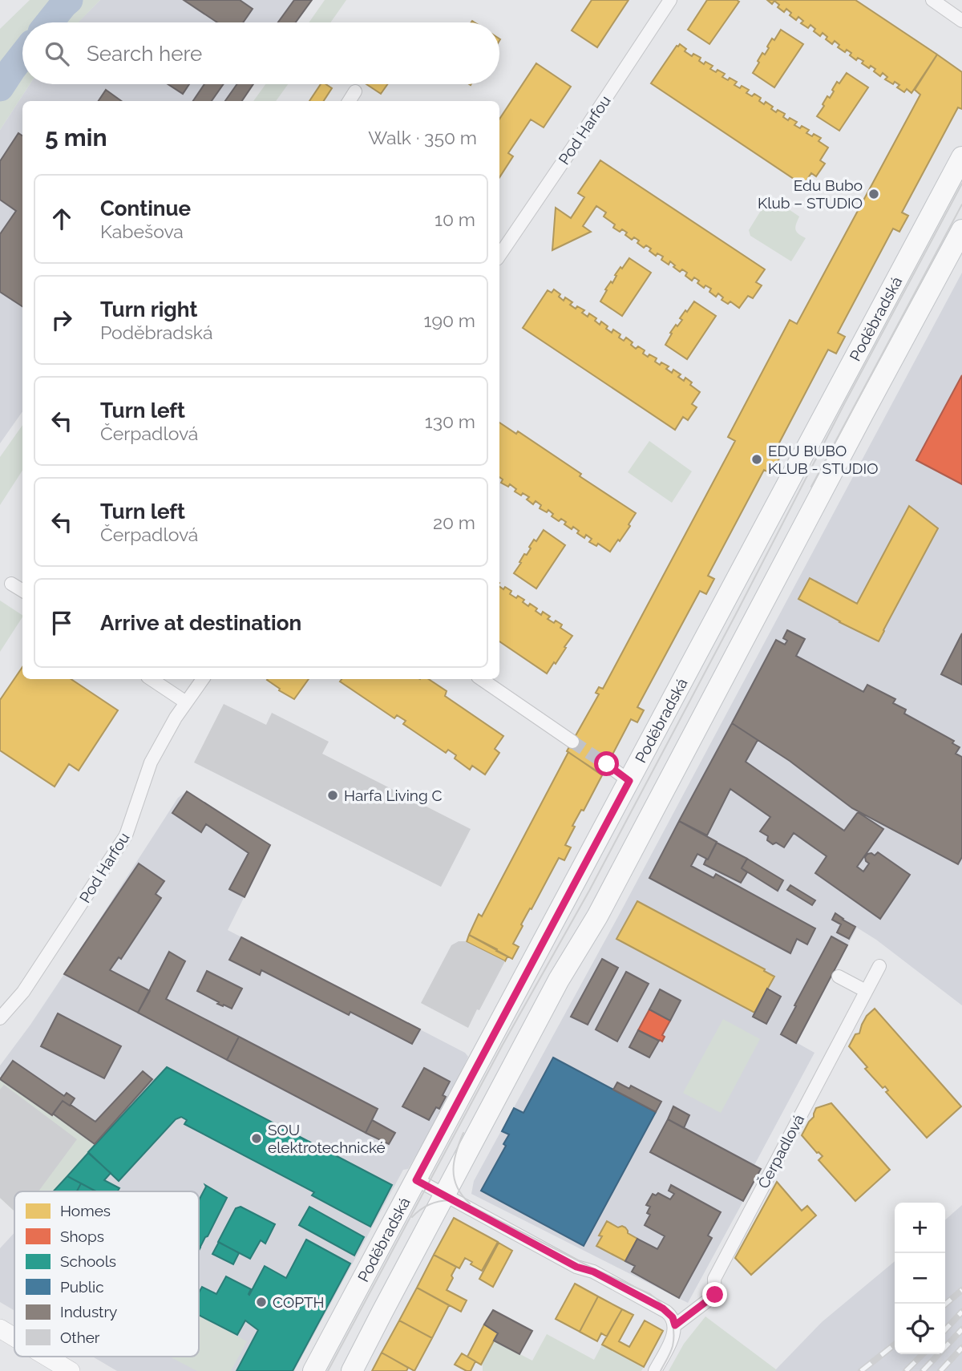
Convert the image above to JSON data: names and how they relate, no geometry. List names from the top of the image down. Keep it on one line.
{"streets":{"main road":["Poděbradská"],"street":["Pod Harfou","Čerpadlová"]},"places":["Edu Bubo Klub – STUDIO","EDU BUBO KLUB - STUDIO","Harfa Living C","SOU elektrotechnické","COPTH"],"legend":["Homes","Shops","Schools","Public","Industry","Other"],"page":{"search":"Search here","heading":["5 min","Walk · 350 m"],"list":[["Continue","Kabešova","10 m"],["Turn right","Poděbradská","190 m"],["Turn left","Čerpadlová","130 m"],["Turn left","Čerpadlová","20 m"],"Arrive at destination"],"map_buttons":["+","−"]}}
